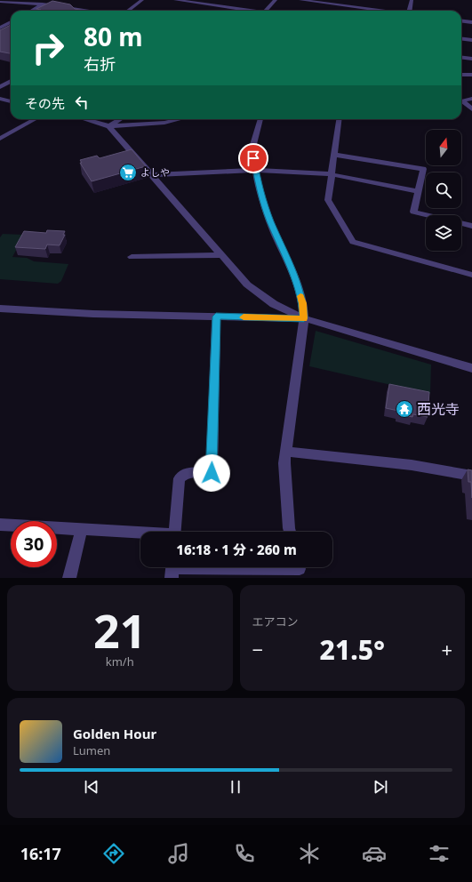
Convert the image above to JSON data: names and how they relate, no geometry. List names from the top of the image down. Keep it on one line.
{"places":{"supermarket":["よしや"],"temple":["西光寺"]},"north":"top","page":{"turn":["80 m","右折"],"then":"その先","limit":"30","trip":"16:18 · 1 分 · 260 m","tile":[["21","km/h"],"エアコン"],"heat":["−","21.5°","+"],"song":["Golden Hour","Lumen"],"tabs":"16:17"}}
